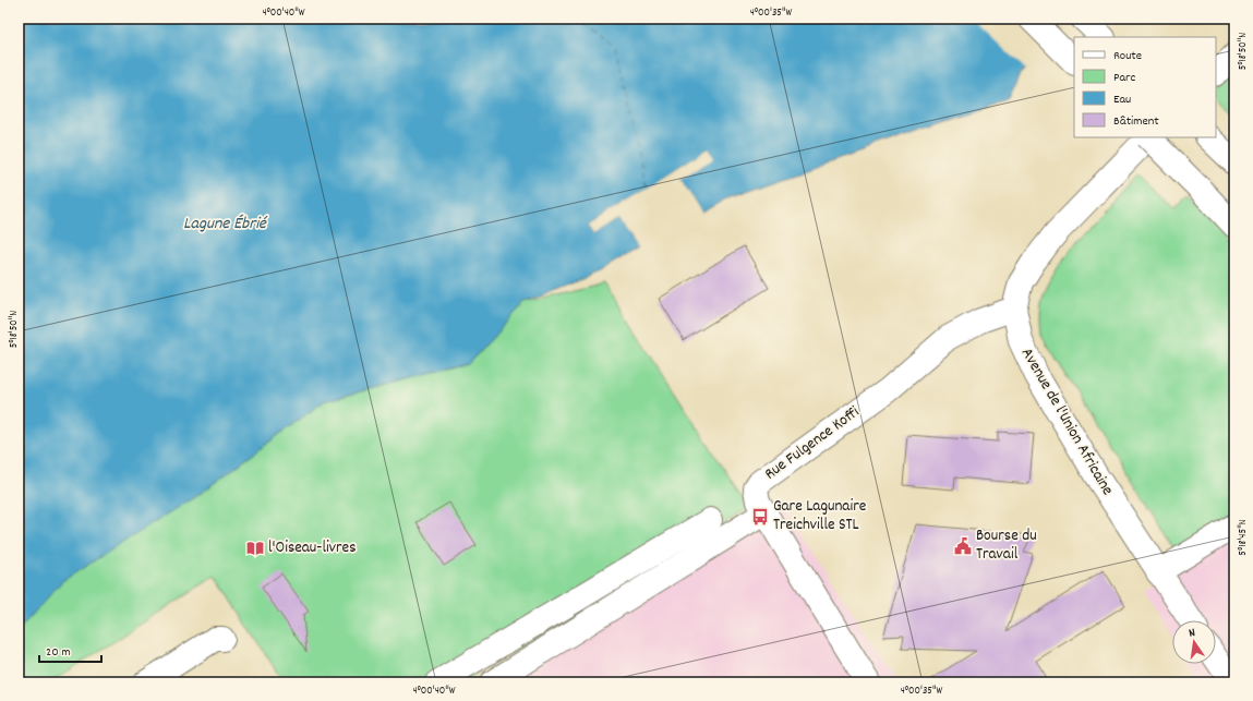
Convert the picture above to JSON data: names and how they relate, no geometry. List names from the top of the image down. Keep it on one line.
{"streets":{"main road":["Avenue de l'Union Africaine","Rue Fulgence Koffi"]},"crossings":[["Avenue de l'Union Africaine","Rue Fulgence Koffi"]],"water":["Lagune Ébrié"],"places":{"bus stop":["Gare Lagunaire Treichville STL"],"public building":["Bourse du Travail"],"library":["l'Oiseau-livres"]},"legend":["Route","Parc","Eau","Bâtiment"],"scale_bar":"20 m","north":"top","coordinates":["4°00'40\"W","4°00'35\"W","5°18'50\"N","5°18'45\"N"]}
